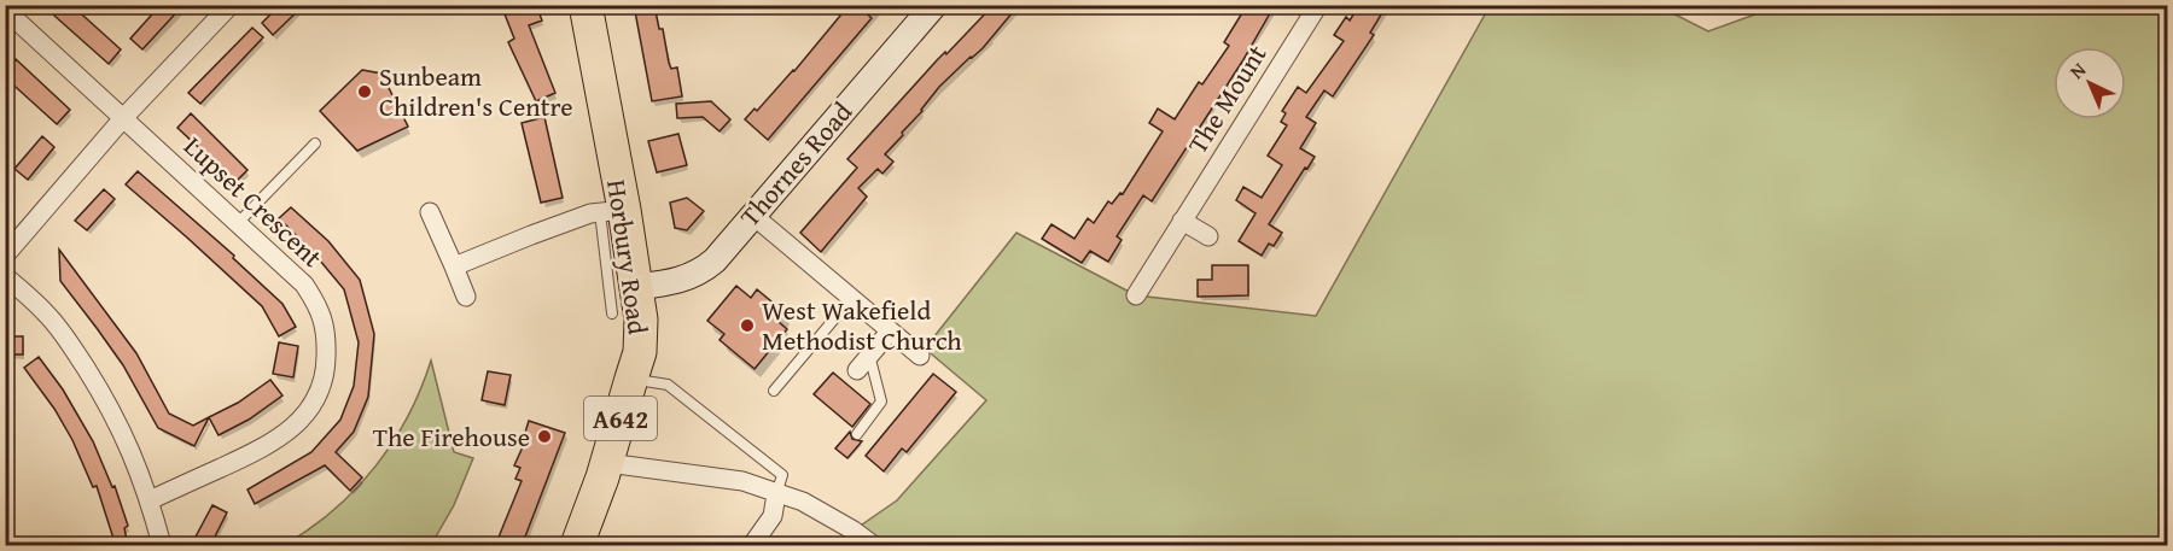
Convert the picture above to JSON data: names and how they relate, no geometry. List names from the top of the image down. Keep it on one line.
{"streets":{"highway":["Horbury Road","A642"],"street":["The Mount","Thornes Road","Lupset Crescent"]},"crossings":[["Thornes Road","Horbury Road"]],"places":["Sunbeam Children's Centre","West Wakefield Methodist Church","The Firehouse"],"north":"top left"}
